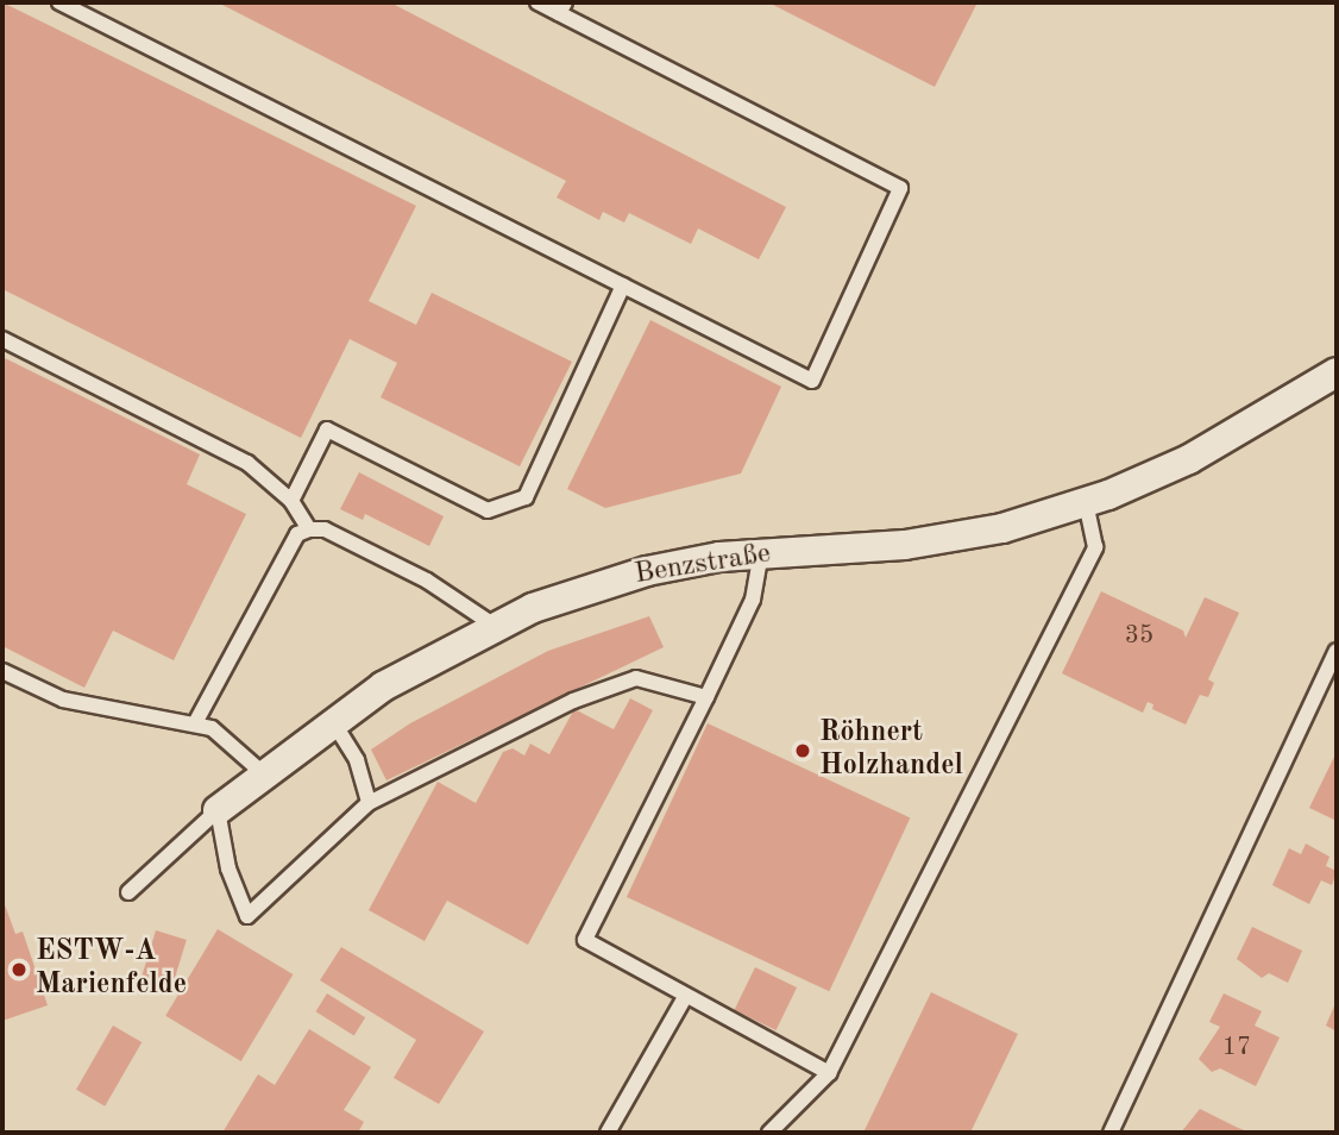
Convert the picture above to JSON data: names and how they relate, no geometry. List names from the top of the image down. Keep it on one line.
{"streets":{"street":["Benzstraße"]},"places":["Röhnert Holzhandel","ESTW-A Marienfelde"],"house_numbers":["35","17"]}
